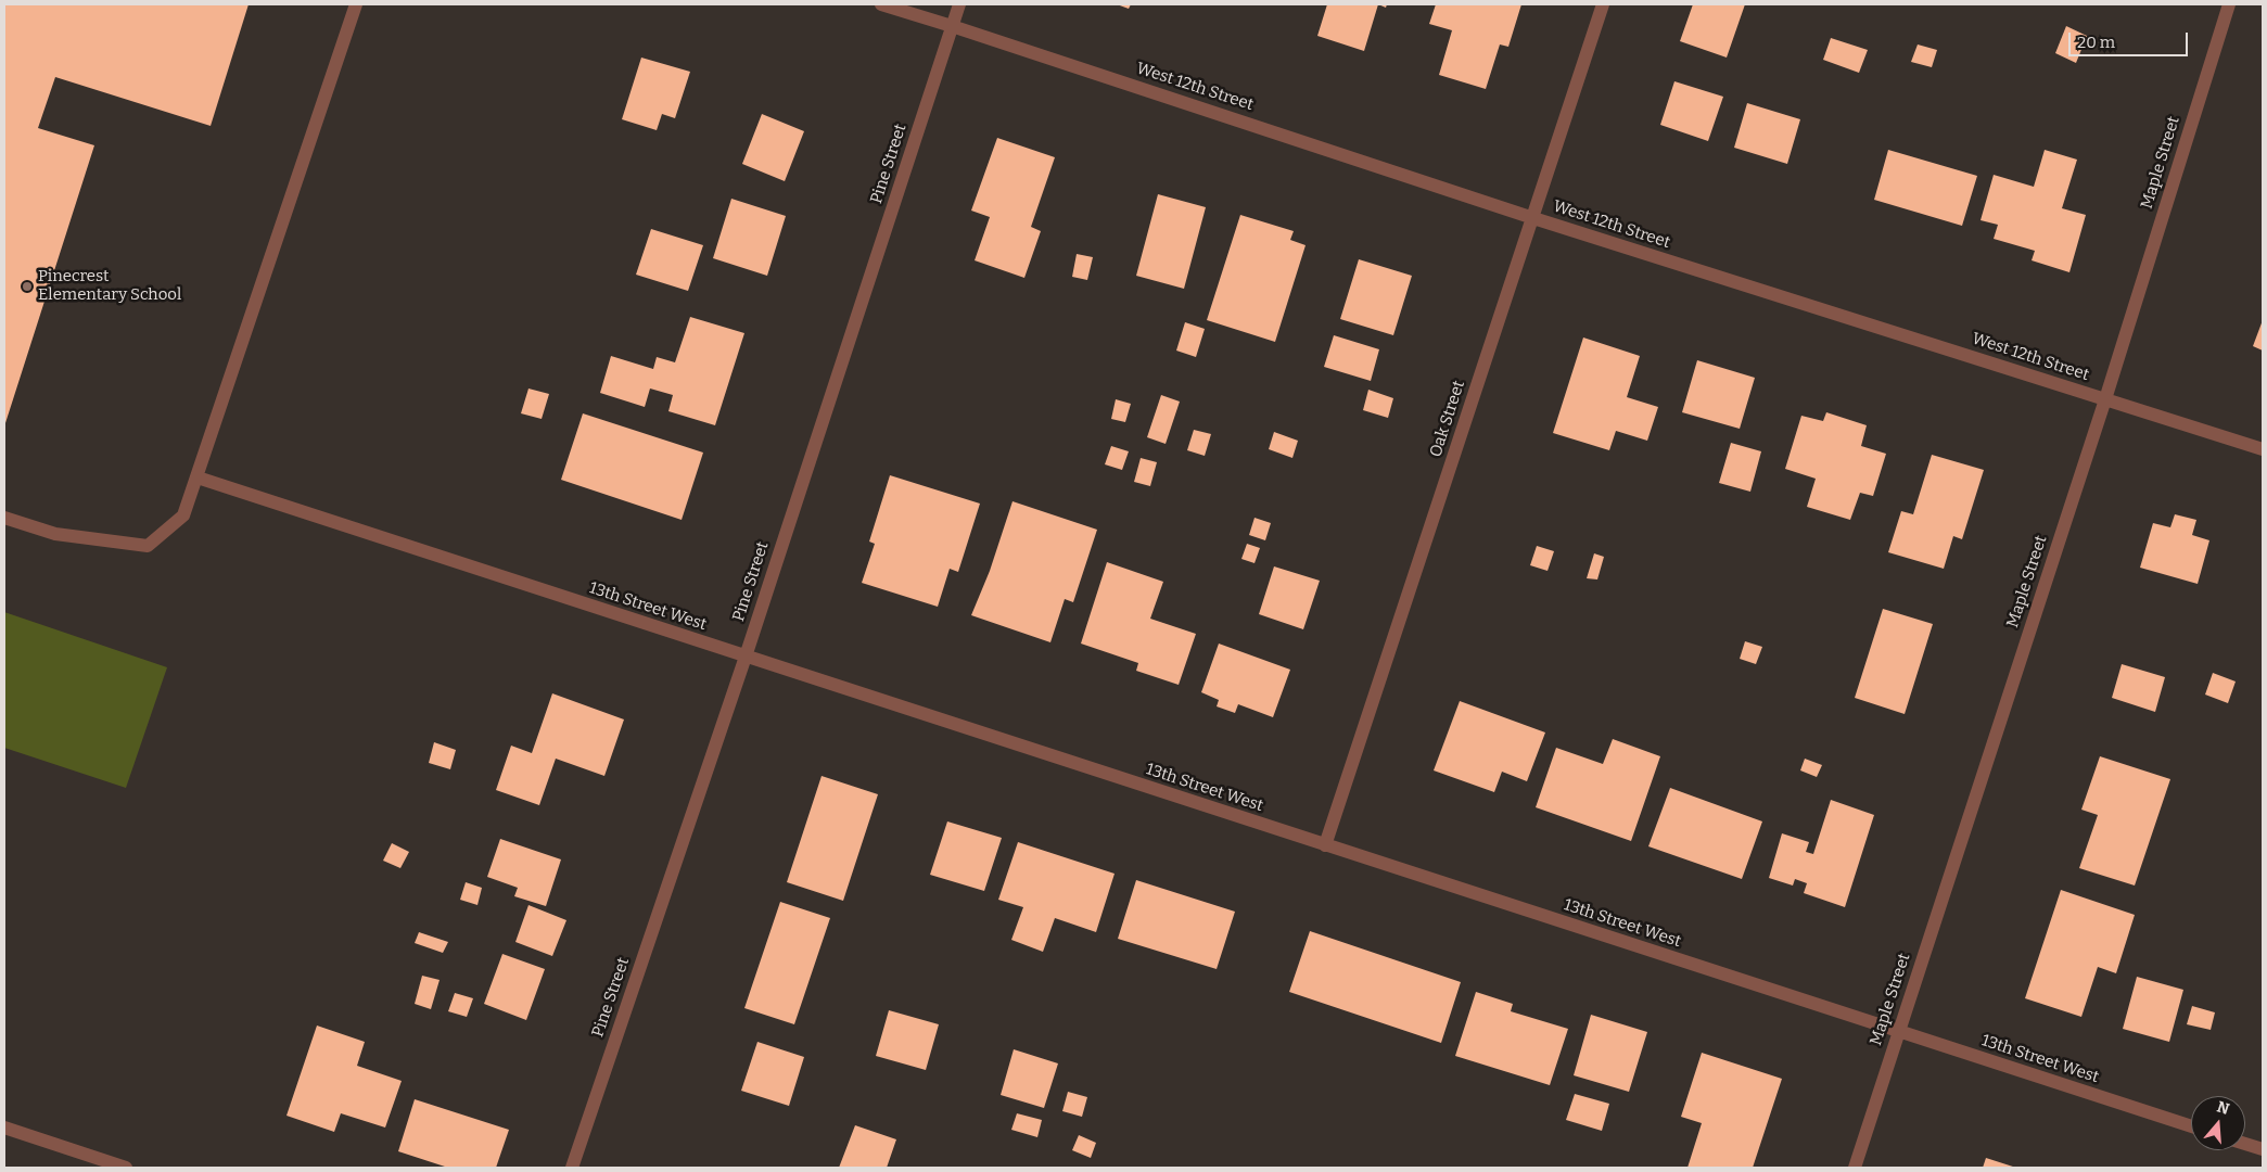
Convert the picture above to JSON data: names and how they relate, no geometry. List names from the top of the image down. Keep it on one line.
{"streets":{"street":["West 12th Street","Maple Street","Pine Street","Oak Street","13th Street West"]},"crossings":[["West 12th Street","Maple Street"],["West 12th Street","Pine Street"],["West 12th Street","Oak Street"],["Maple Street","13th Street West"],["Pine Street","13th Street West"],["Oak Street","13th Street West"]],"places":["Pinecrest Elementary School"],"scale_bar":"20 m","north":"top"}
